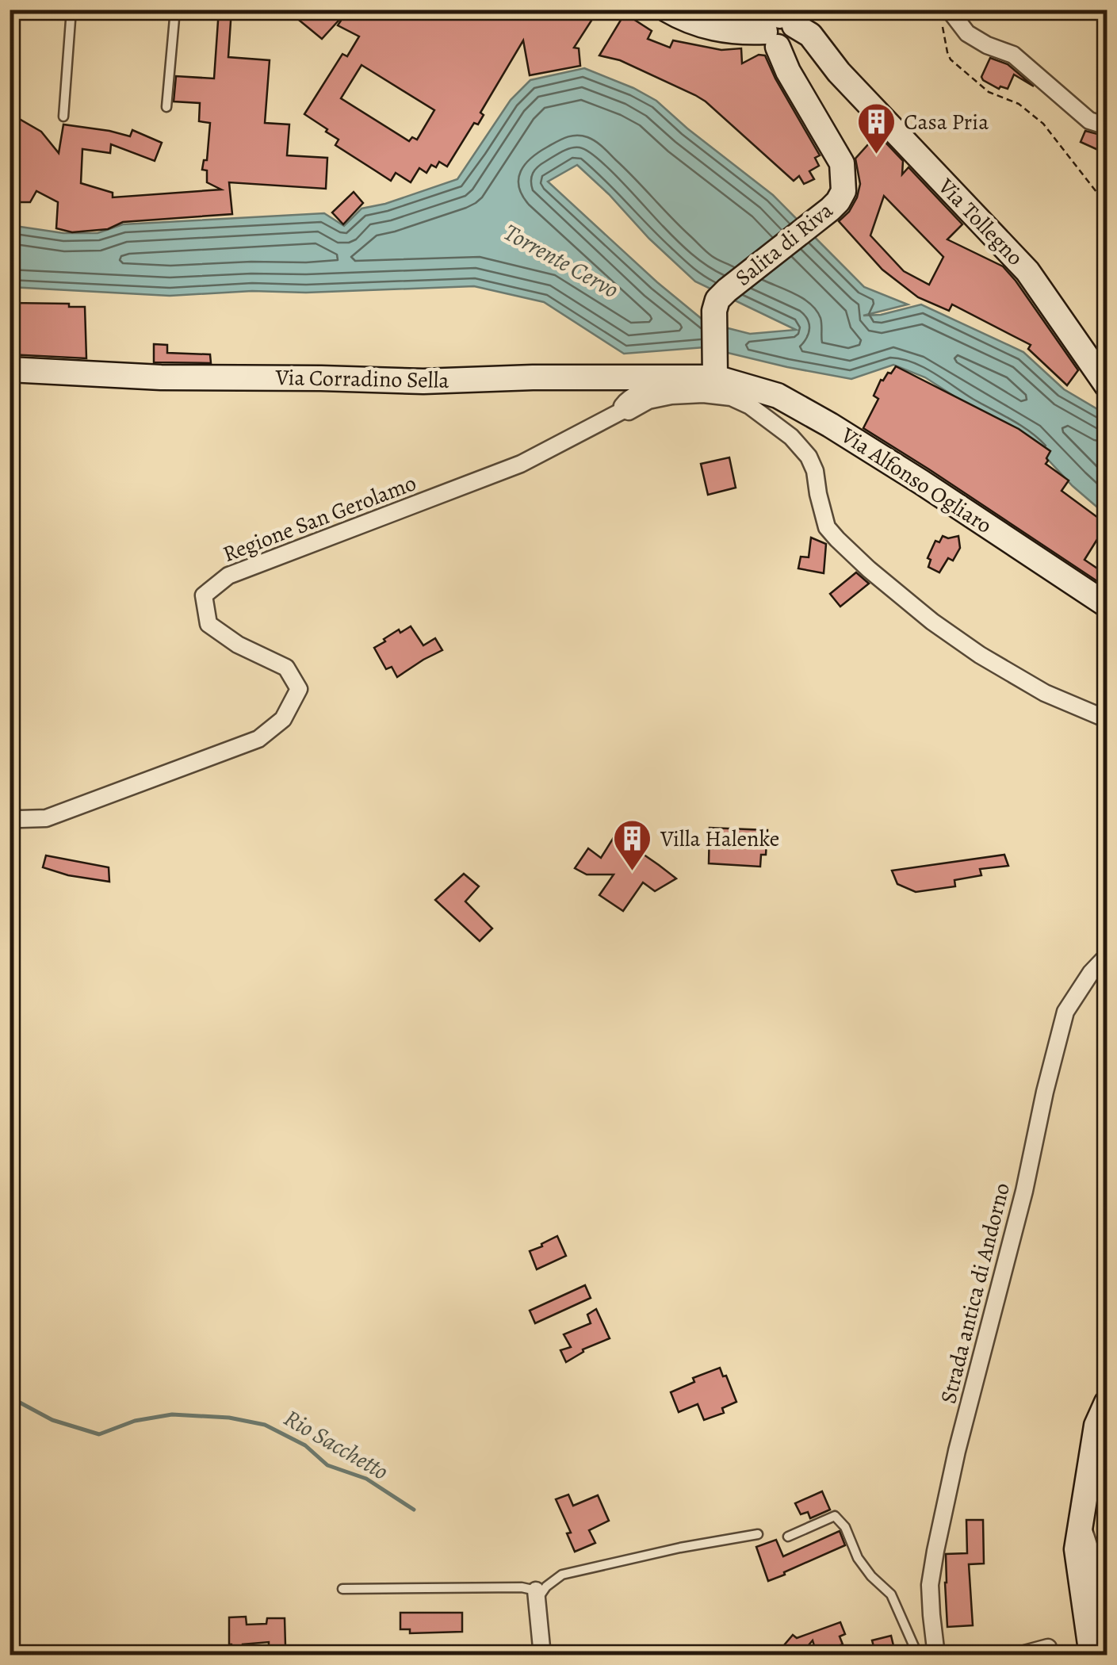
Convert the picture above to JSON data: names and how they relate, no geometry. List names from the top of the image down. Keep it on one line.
{"streets":{"main road":["Via Tollegno","Salita di Riva","Via Corradino Sella","Via Alfonso Ogliaro"],"street":["Regione San Gerolamo","Strada antica di Andorno"]},"crossings":[["Via Tollegno","Salita di Riva"],["Salita di Riva","Via Corradino Sella"],["Salita di Riva","Via Alfonso Ogliaro"],["Via Corradino Sella","Via Alfonso Ogliaro"]],"water":["Torrente Cervo","Rio Sacchetto"],"places":{"building":["Casa Pria","Villa Halenke"]}}
